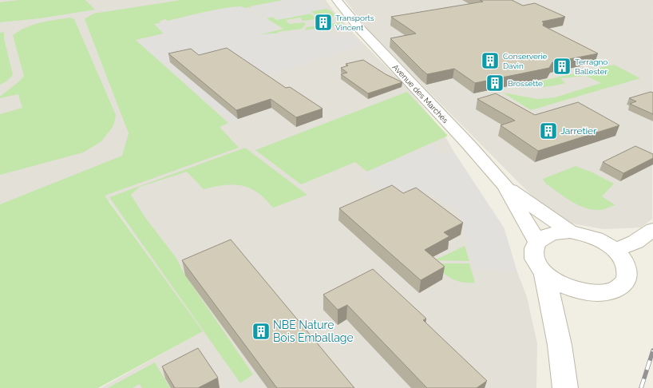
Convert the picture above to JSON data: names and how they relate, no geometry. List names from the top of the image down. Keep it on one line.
{"streets":{"street":["Avenue des Marchés"]},"places":{"building":["Transports Vincent","Conserverie Davin","Terragno Ballester","Brossette","Jarretier","NBE Nature Bois Emballage"]}}
